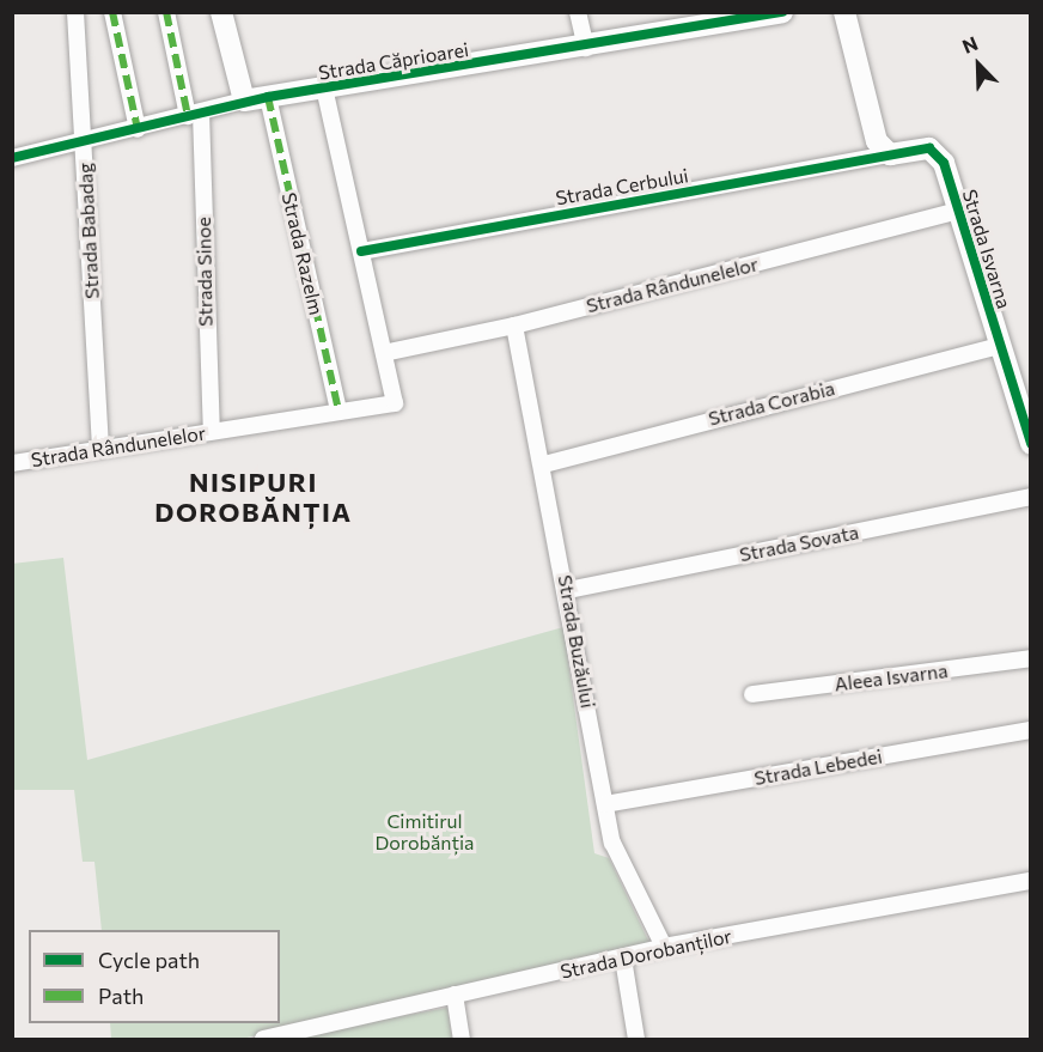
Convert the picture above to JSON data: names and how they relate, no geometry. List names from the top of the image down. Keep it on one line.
{"streets":{"street":["Strada Căprioarei","Strada Cerbului","Strada Babadag","Strada Isvarna","Strada Razelm","Strada Sinoe","Strada Rândunelelor","Strada Corabia","Strada Sovata","Strada Buzăului","Aleea Isvarna","Strada Lebedei","Strada Dorobanților"]},"crossings":[["Strada Căprioarei","Strada Babadag"],["Strada Căprioarei","Strada Razelm"],["Strada Căprioarei","Strada Sinoe"],["Strada Cerbului","Strada Isvarna"],["Strada Babadag","Strada Rândunelelor"],["Strada Isvarna","Strada Rândunelelor"],["Strada Isvarna","Strada Corabia"],["Strada Razelm","Strada Rândunelelor"],["Strada Sinoe","Strada Rândunelelor"],["Strada Rândunelelor","Strada Buzăului"],["Strada Corabia","Strada Buzăului"],["Strada Sovata","Strada Buzăului"],["Strada Buzăului","Strada Lebedei"],["Strada Buzăului","Strada Dorobanților"]],"districts":["NISIPURI DOROBĂNȚIA"],"parks":["Cimitirul Dorobănția"],"legend":["Cycle path","Path"],"north":"top left"}
